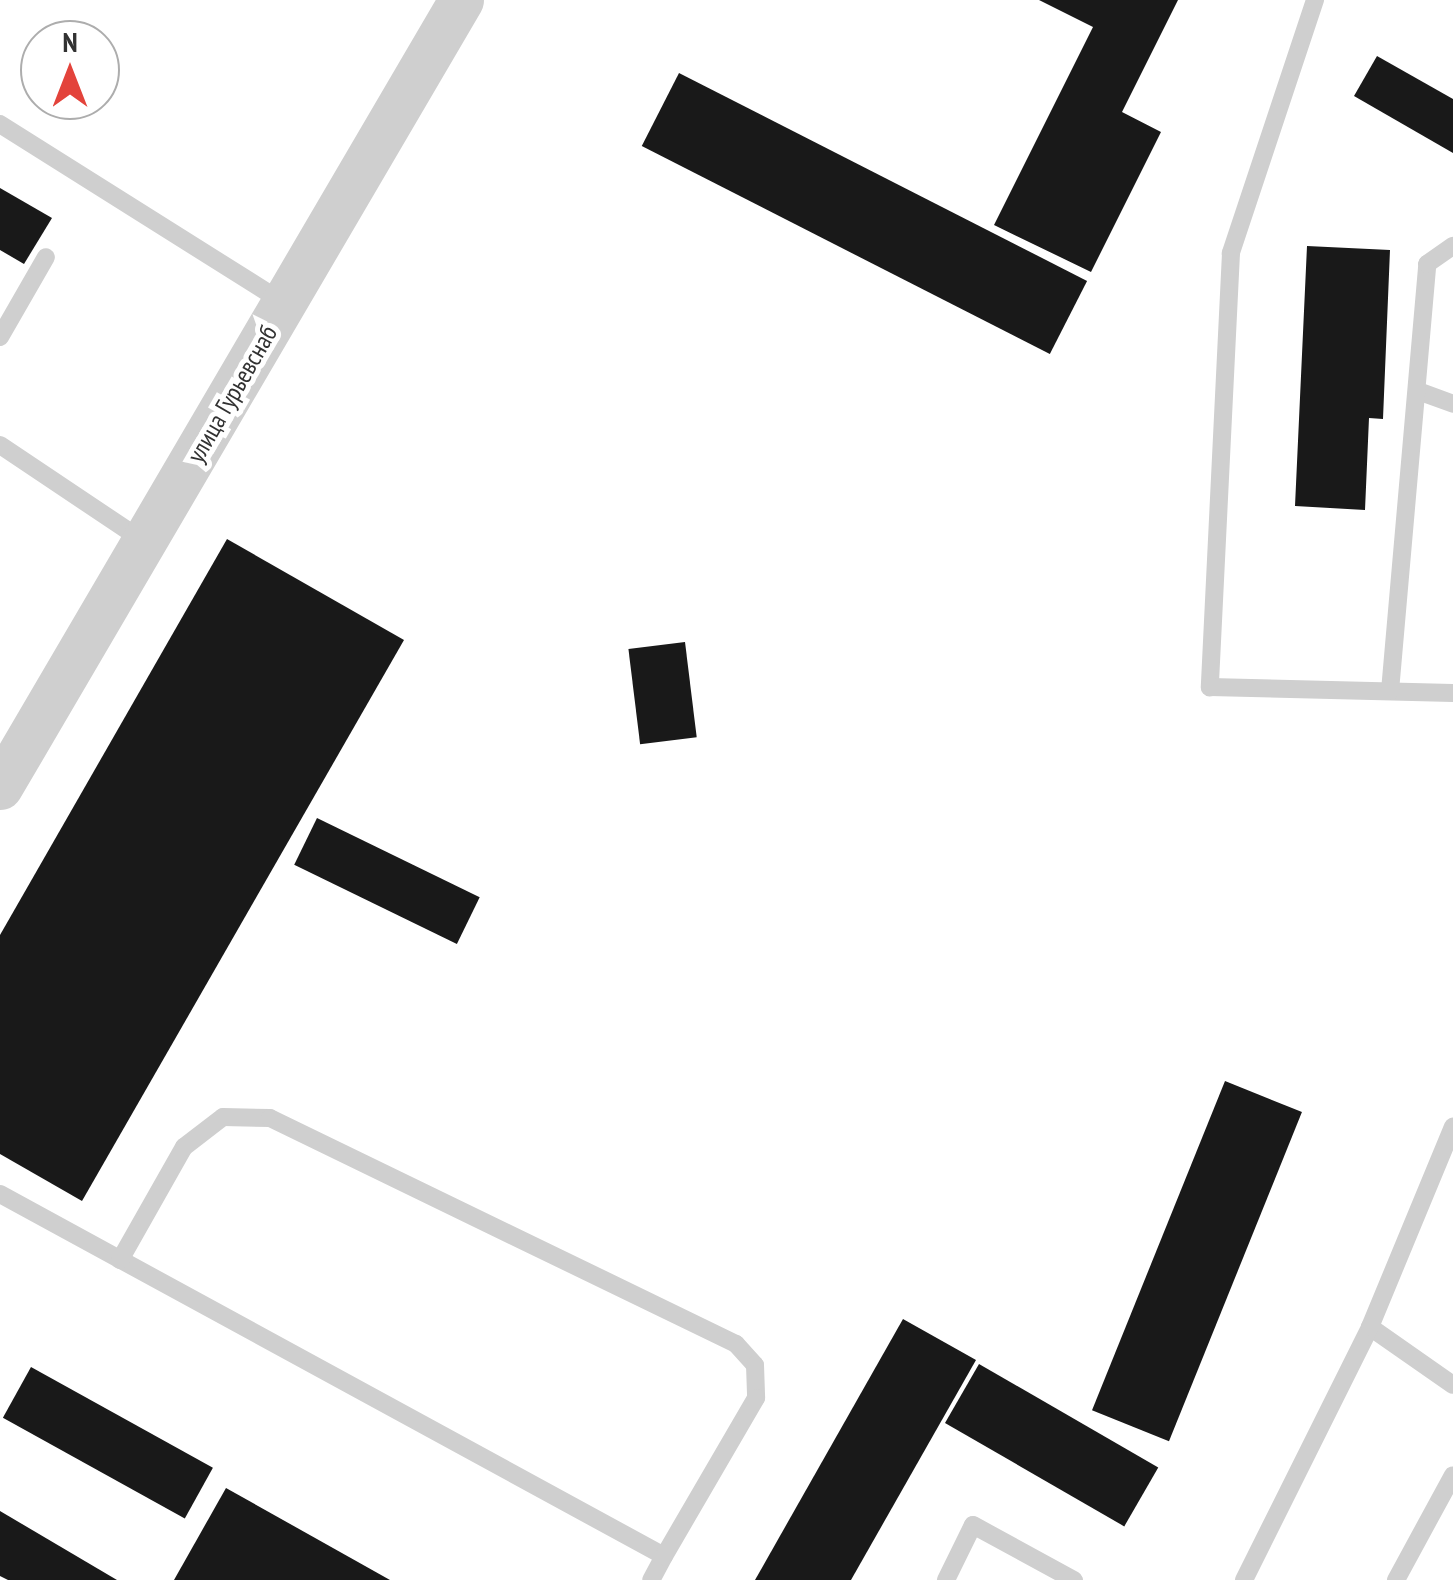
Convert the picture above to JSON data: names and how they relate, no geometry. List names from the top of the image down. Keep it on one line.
{"streets":{"street":["улица Гурьевснаб"]},"north":"top"}
